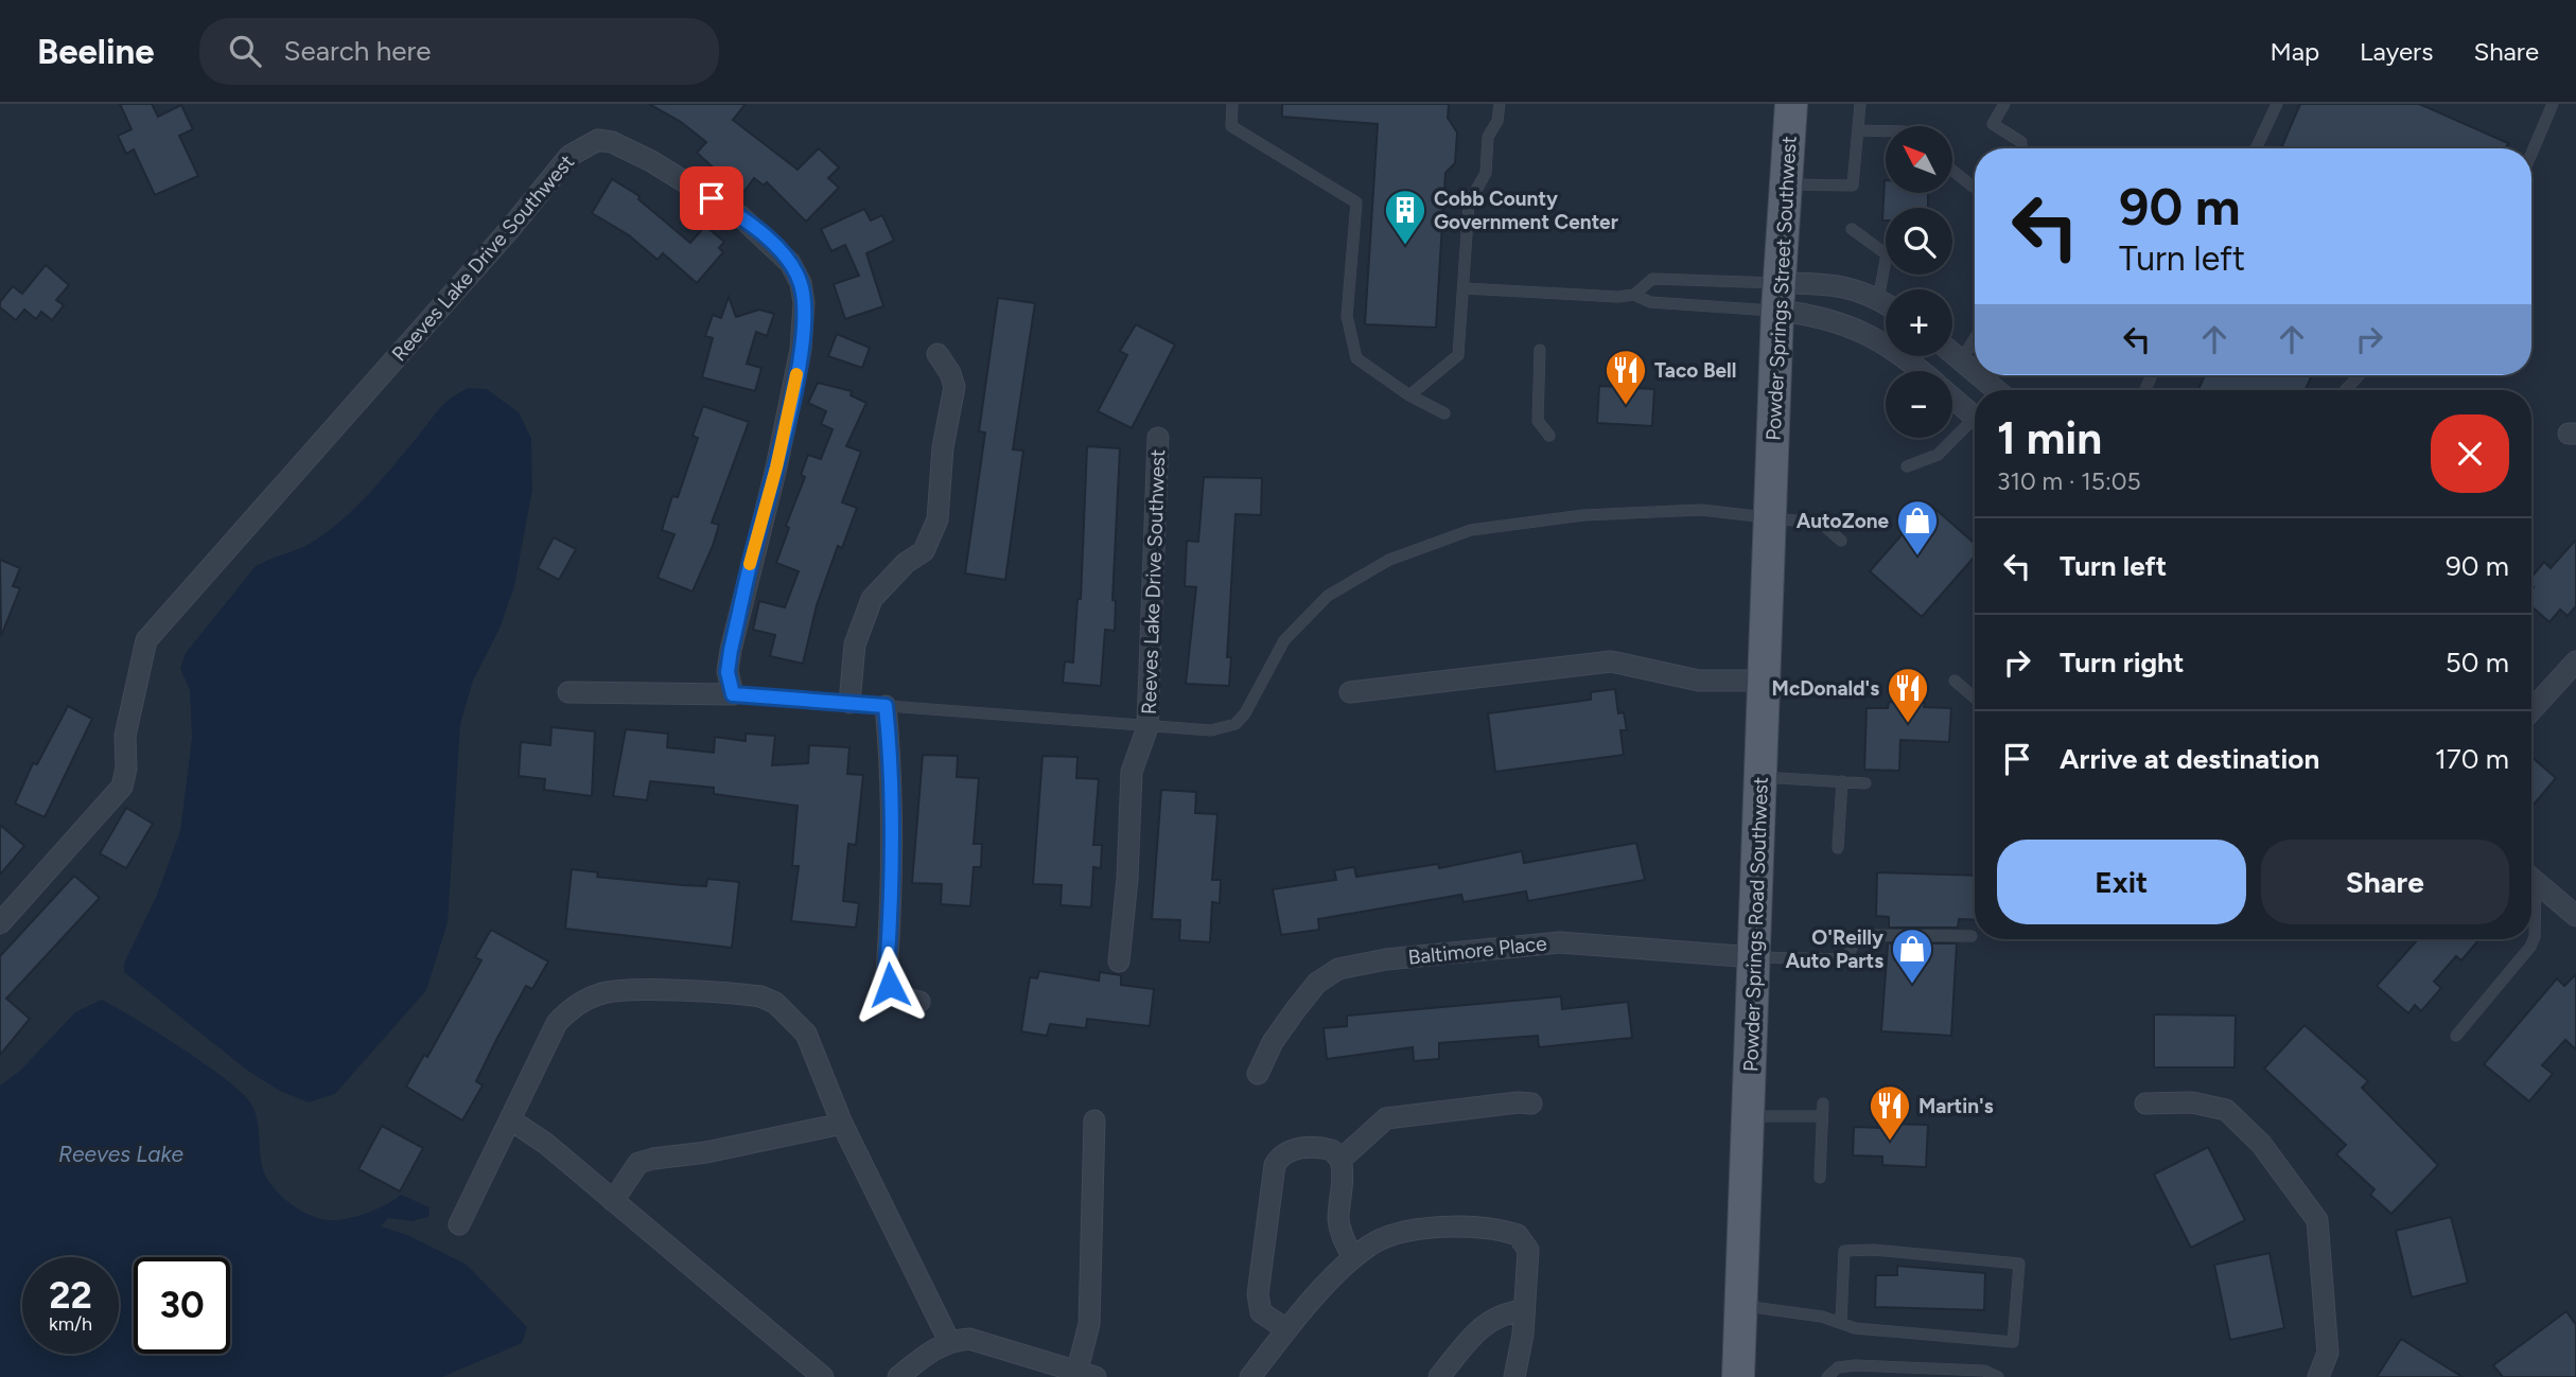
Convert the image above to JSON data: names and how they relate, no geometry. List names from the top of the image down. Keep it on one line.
{"streets":{"main road":["Powder Springs Street Southwest","Powder Springs Road Southwest"],"street":["Reeves Lake Drive Southwest","Baltimore Place"]},"crossings":[["Powder Springs Street Southwest","Powder Springs Road Southwest"],["Powder Springs Road Southwest","Baltimore Place"]],"water":["Reeves Lake"],"places":{"building":["Cobb County Government Center"],"restaurant":["Taco Bell","McDonald's","Martin's"],"shop":["AutoZone","O'Reilly Auto Parts"]},"north":"top left","page":{"header":"Beeline","search":"Search here","nav":["Map","Layers","Share"],"map_buttons":["+","−"],"turn":["90 m","Turn left"],"heading":["1 min","310 m · 15:05"],"list":[{"name":"Turn left","value":"90 m"},{"name":"Turn right","value":"50 m"},{"name":"Arrive at destination","value":"170 m"}],"buttons":["Exit","Share"],"speed":"22 km/h","limit":"30"}}
